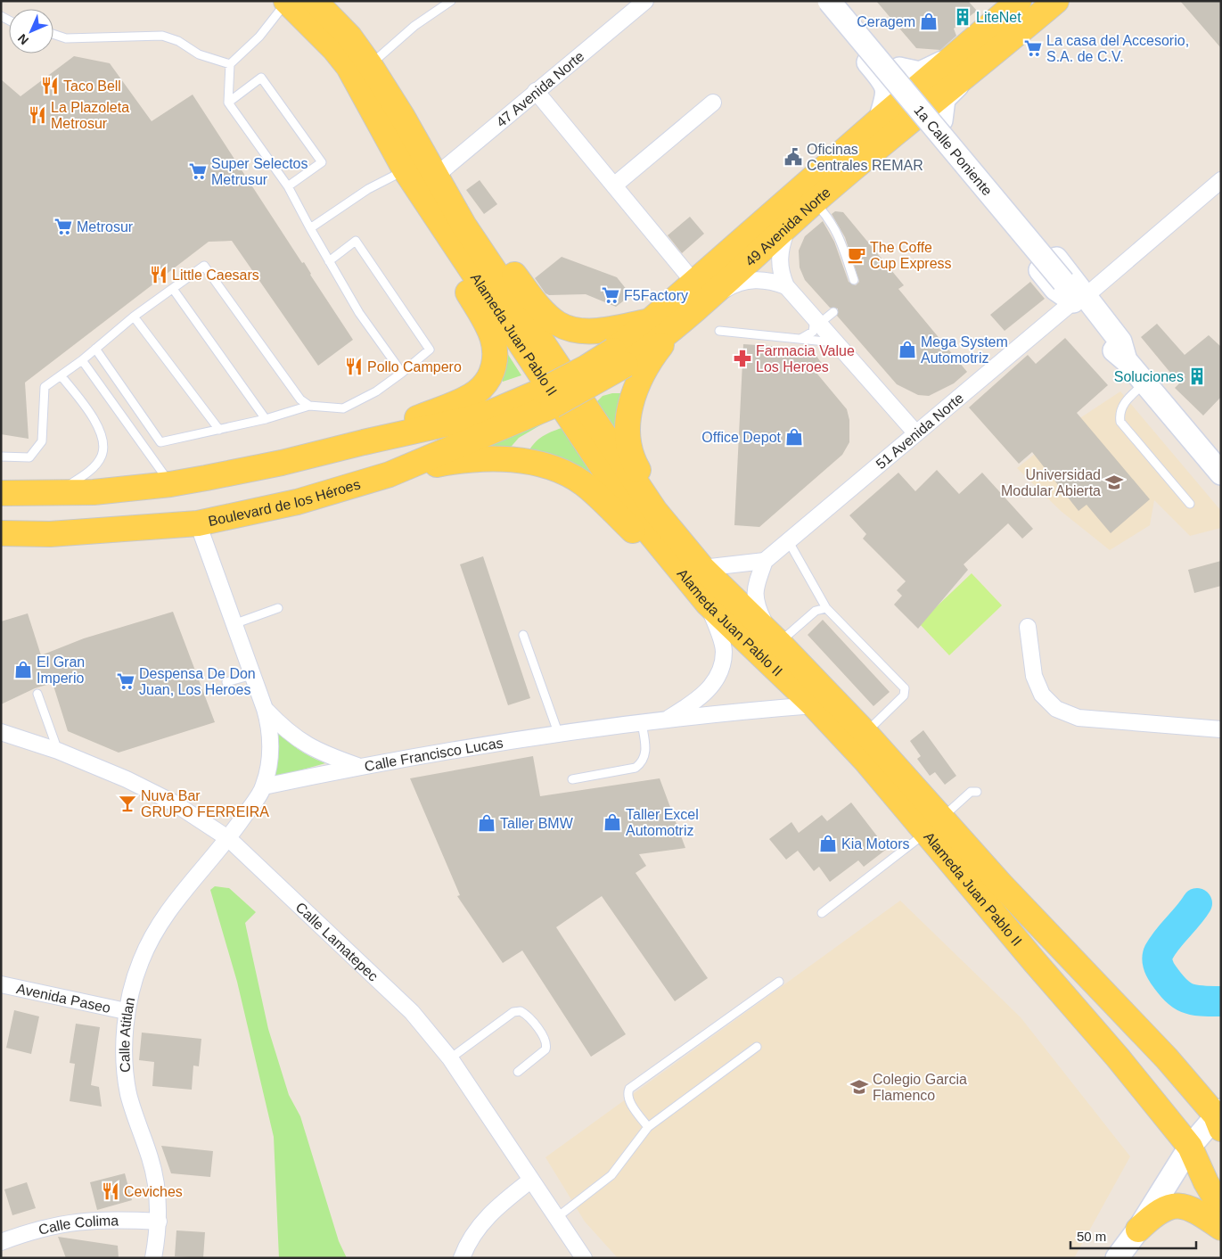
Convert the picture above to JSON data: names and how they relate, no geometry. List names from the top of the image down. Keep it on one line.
{"streets":{"main road":["49 Avenida Norte","Alameda Juan Pablo II","Boulevard de los Héroes"],"street":["47 Avenida Norte","1a Calle Poniente","51 Avenida Norte","Calle Francisco Lucas","Calle Lamatepec","Avenida Paseo","Calle Atitlan","Calle Colima"]},"crossings":[["47 Avenida Norte","Alameda Juan Pablo II"],["1a Calle Poniente","49 Avenida Norte"],["1a Calle Poniente","51 Avenida Norte"],["49 Avenida Norte","Boulevard de los Héroes"],["Alameda Juan Pablo II","Calle Francisco Lucas"],["Calle Lamatepec","Calle Atitlan"],["Avenida Paseo","Calle Atitlan"],["Calle Atitlan","Calle Colima"]],"places":{"building":["LiteNet","Soluciones"],"shop":["Ceragem","Mega System Automotriz","Office Depot","El Gran Imperio","Taller Excel Automotriz","Taller BMW","Kia Motors"],"supermarket":["La casa del Accesorio, S.A. de C.V.","Super Selectos Metrusur","Metrosur","F5Factory","Despensa De Don Juan, Los Heroes"],"restaurant":["Taco Bell","La Plazoleta Metrosur","Little Caesars","Pollo Campero","Ceviches"],"public building":["Oficinas Centrales REMAR"],"cafe":["The Coffe Cup Express"],"pharmacy":["Farmacia Value Los Heroes"],"school or university":["Universidad Modular Abierta","Colegio Garcia Flamenco"],"bar":["Nuva Bar GRUPO FERREIRA"]},"scale_bar":"50 m","north":"bottom left"}
